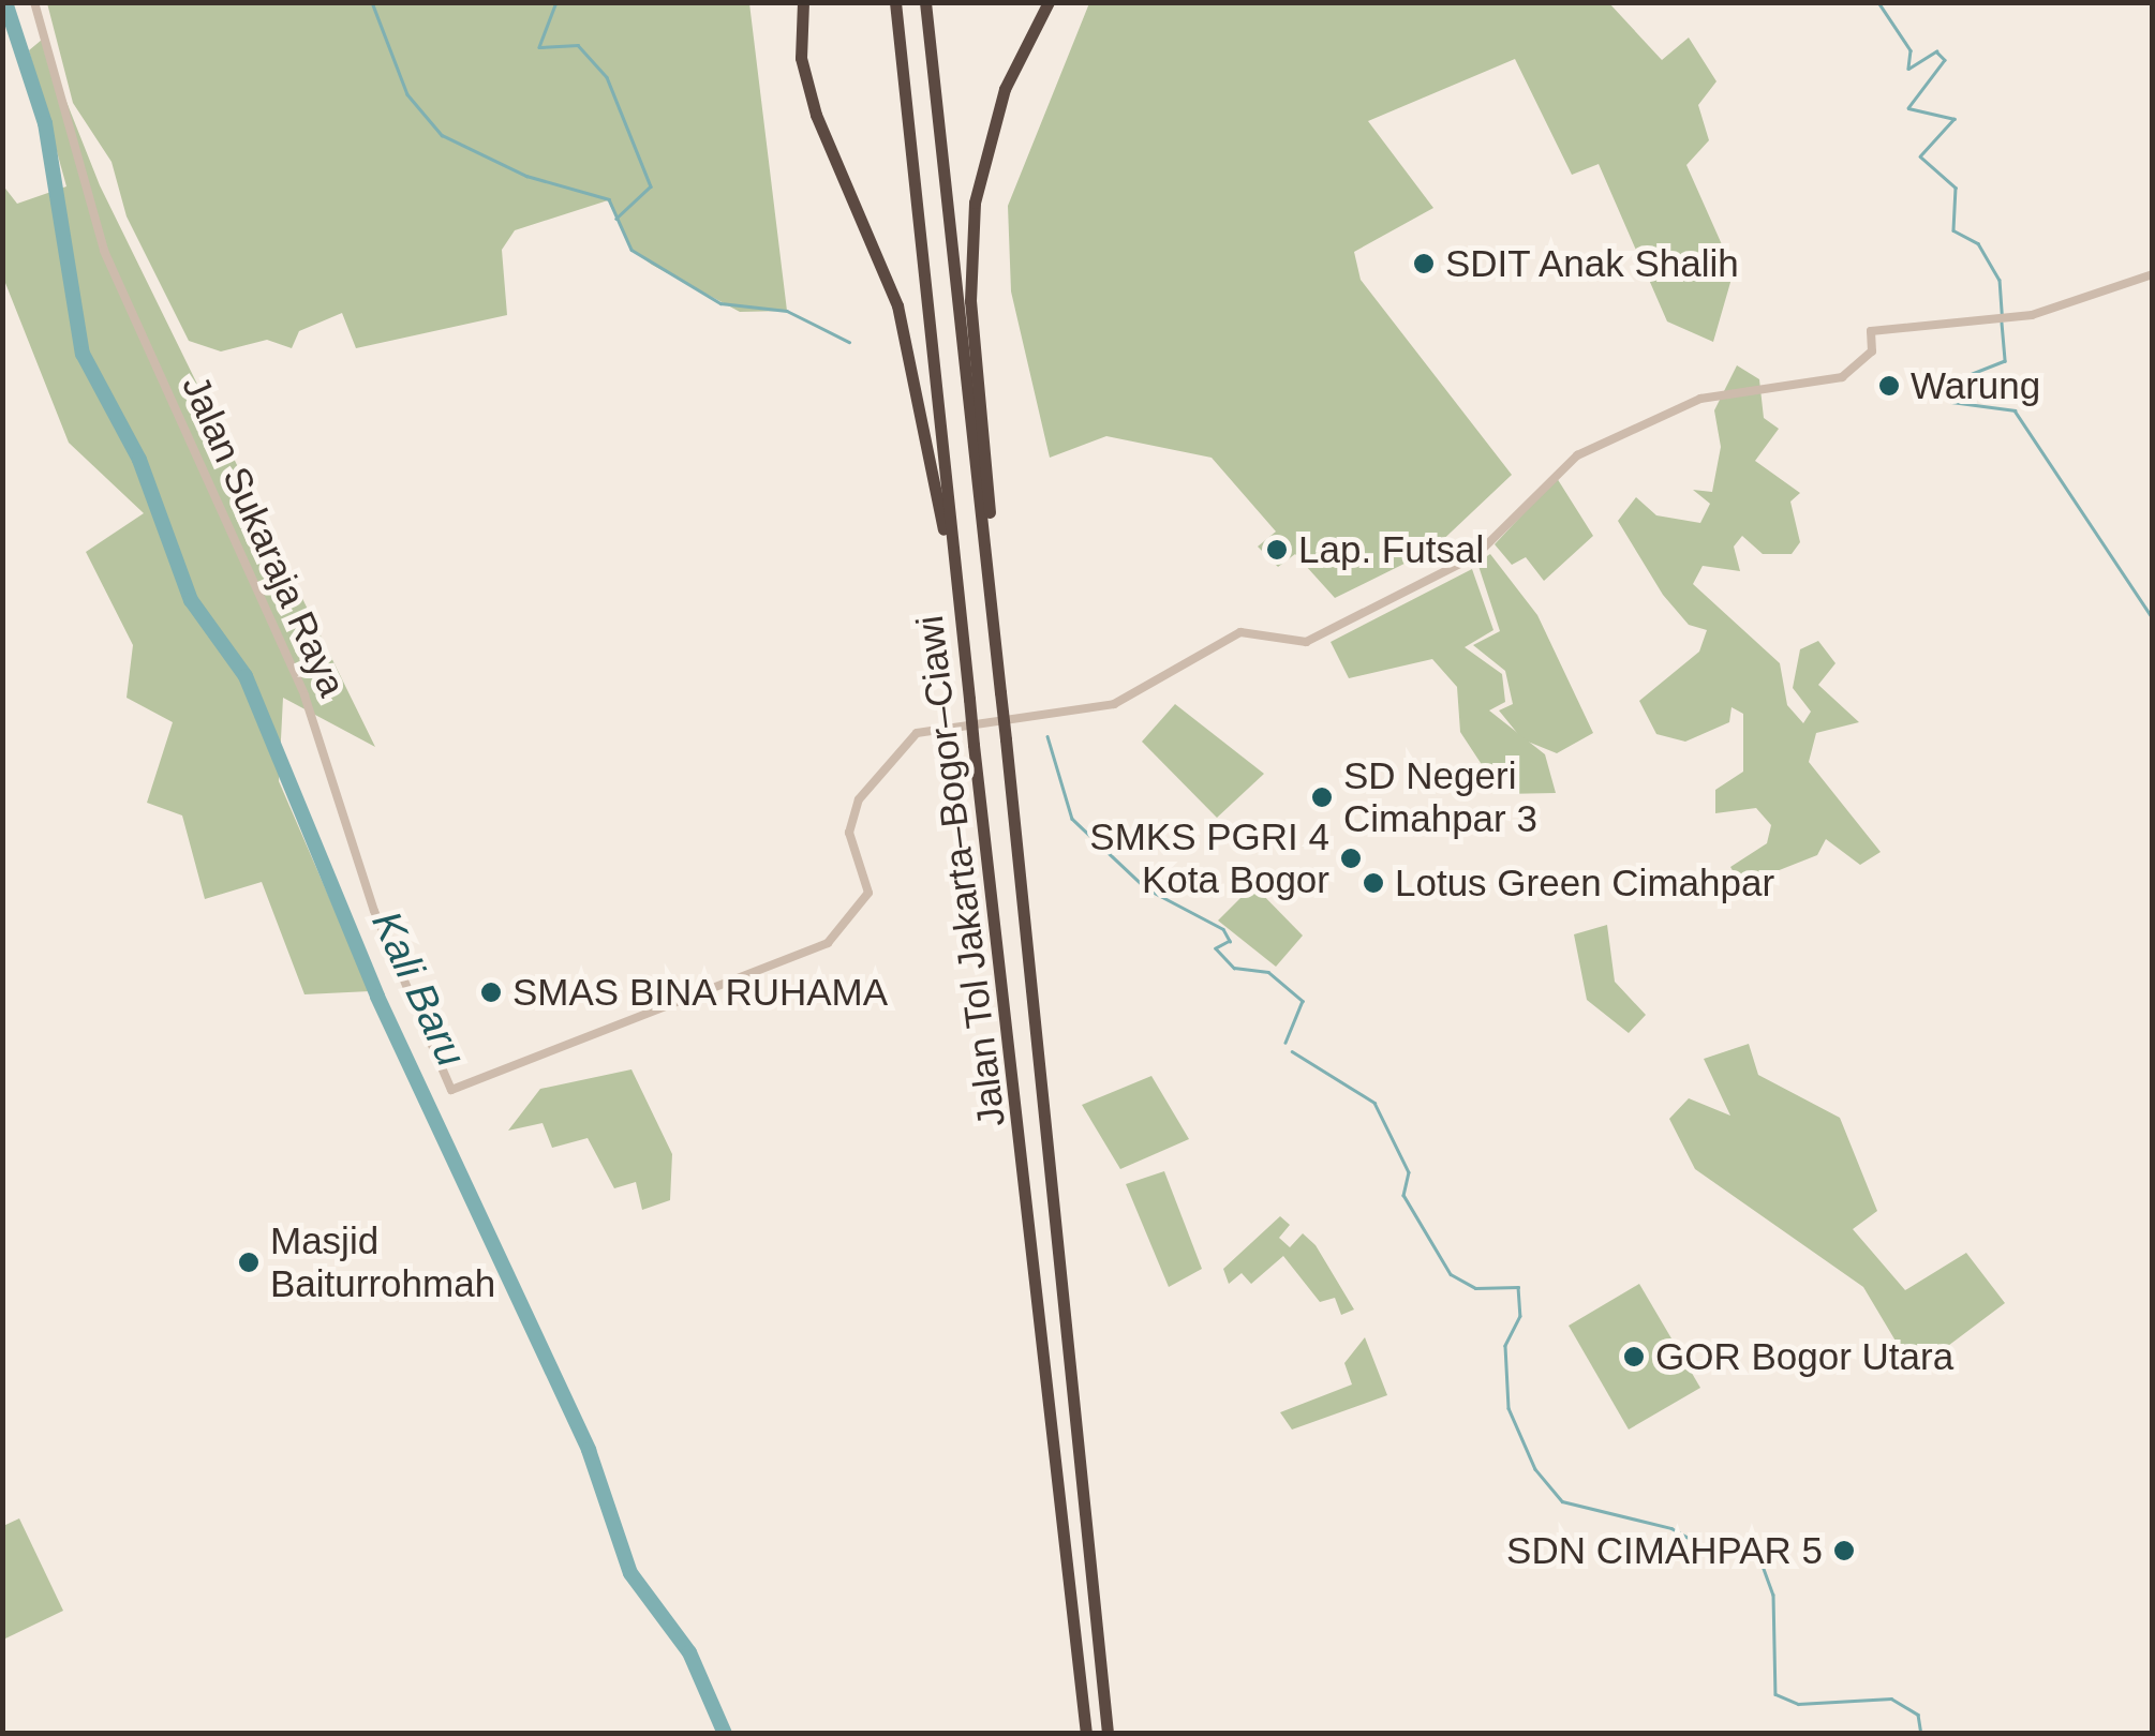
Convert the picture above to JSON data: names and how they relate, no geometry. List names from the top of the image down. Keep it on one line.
{"streets":{"highway":["Jalan Tol Jakarta–Bogor–Ciawi"],"street":["Jalan Sukaraja Raya"]},"water":["Kali Baru"],"places":["SDIT Anak Shalih","Warung","Lap. Futsal","SD Negeri Cimahpar 3","SMKS PGRI 4 Kota Bogor","Lotus Green Cimahpar","SMAS BINA RUHAMA","Masjid Baiturrohmah","GOR Bogor Utara","SDN CIMAHPAR 5"]}
